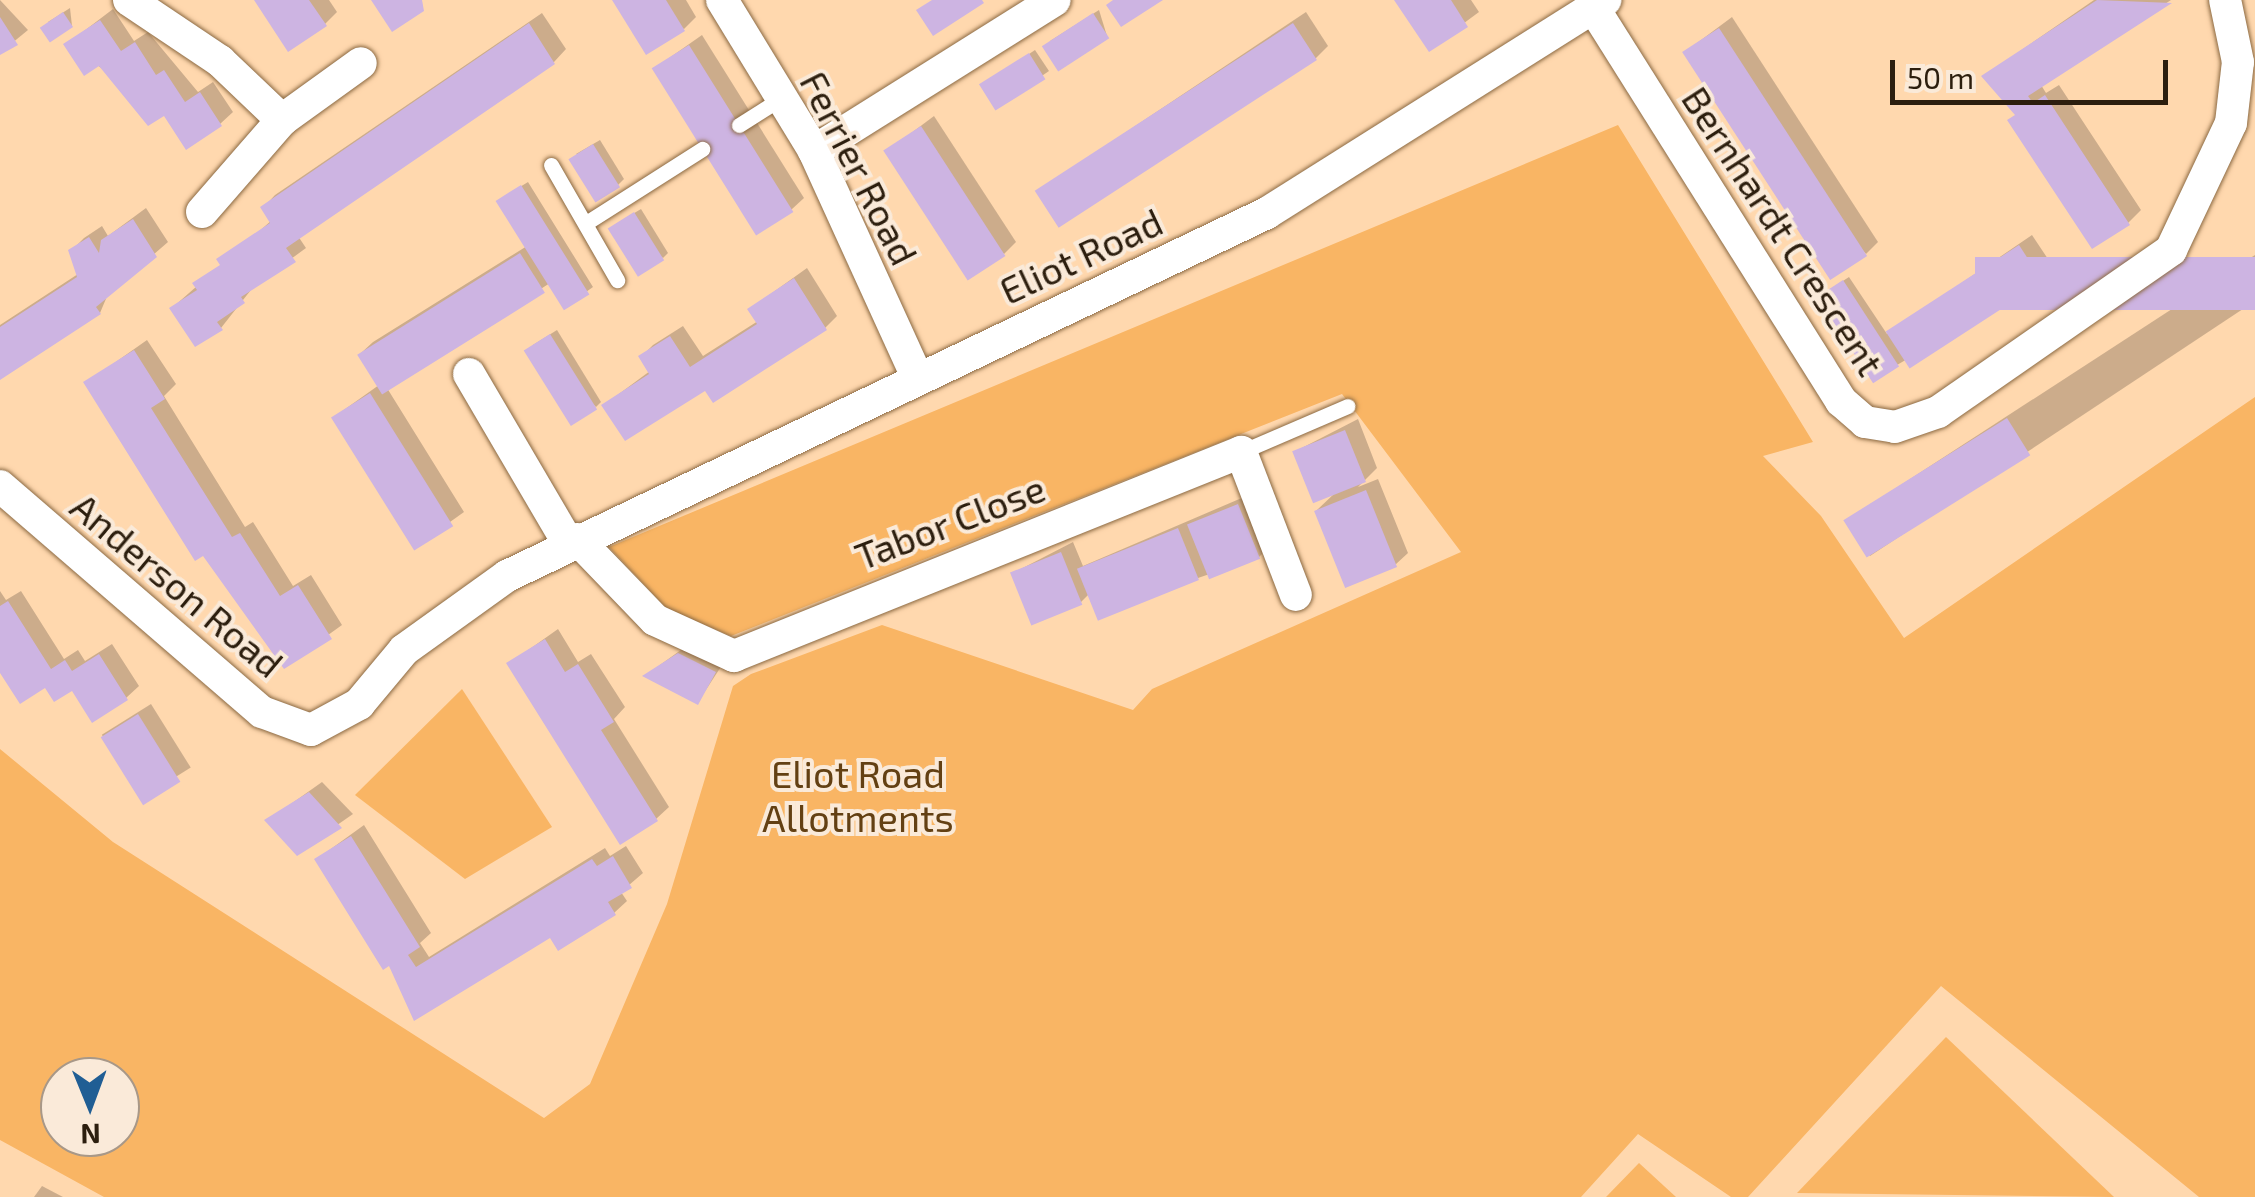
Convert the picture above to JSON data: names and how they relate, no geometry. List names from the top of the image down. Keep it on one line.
{"streets":{"street":["Ferrier Road","Bernhardt Crescent","Eliot Road","Tabor Close","Anderson Road"]},"crossings":[["Ferrier Road","Eliot Road"],["Bernhardt Crescent","Eliot Road"],["Eliot Road","Tabor Close"],["Eliot Road","Anderson Road"]],"parks":["Eliot Road Allotments"],"scale_bar":"50 m","north":"bottom"}
